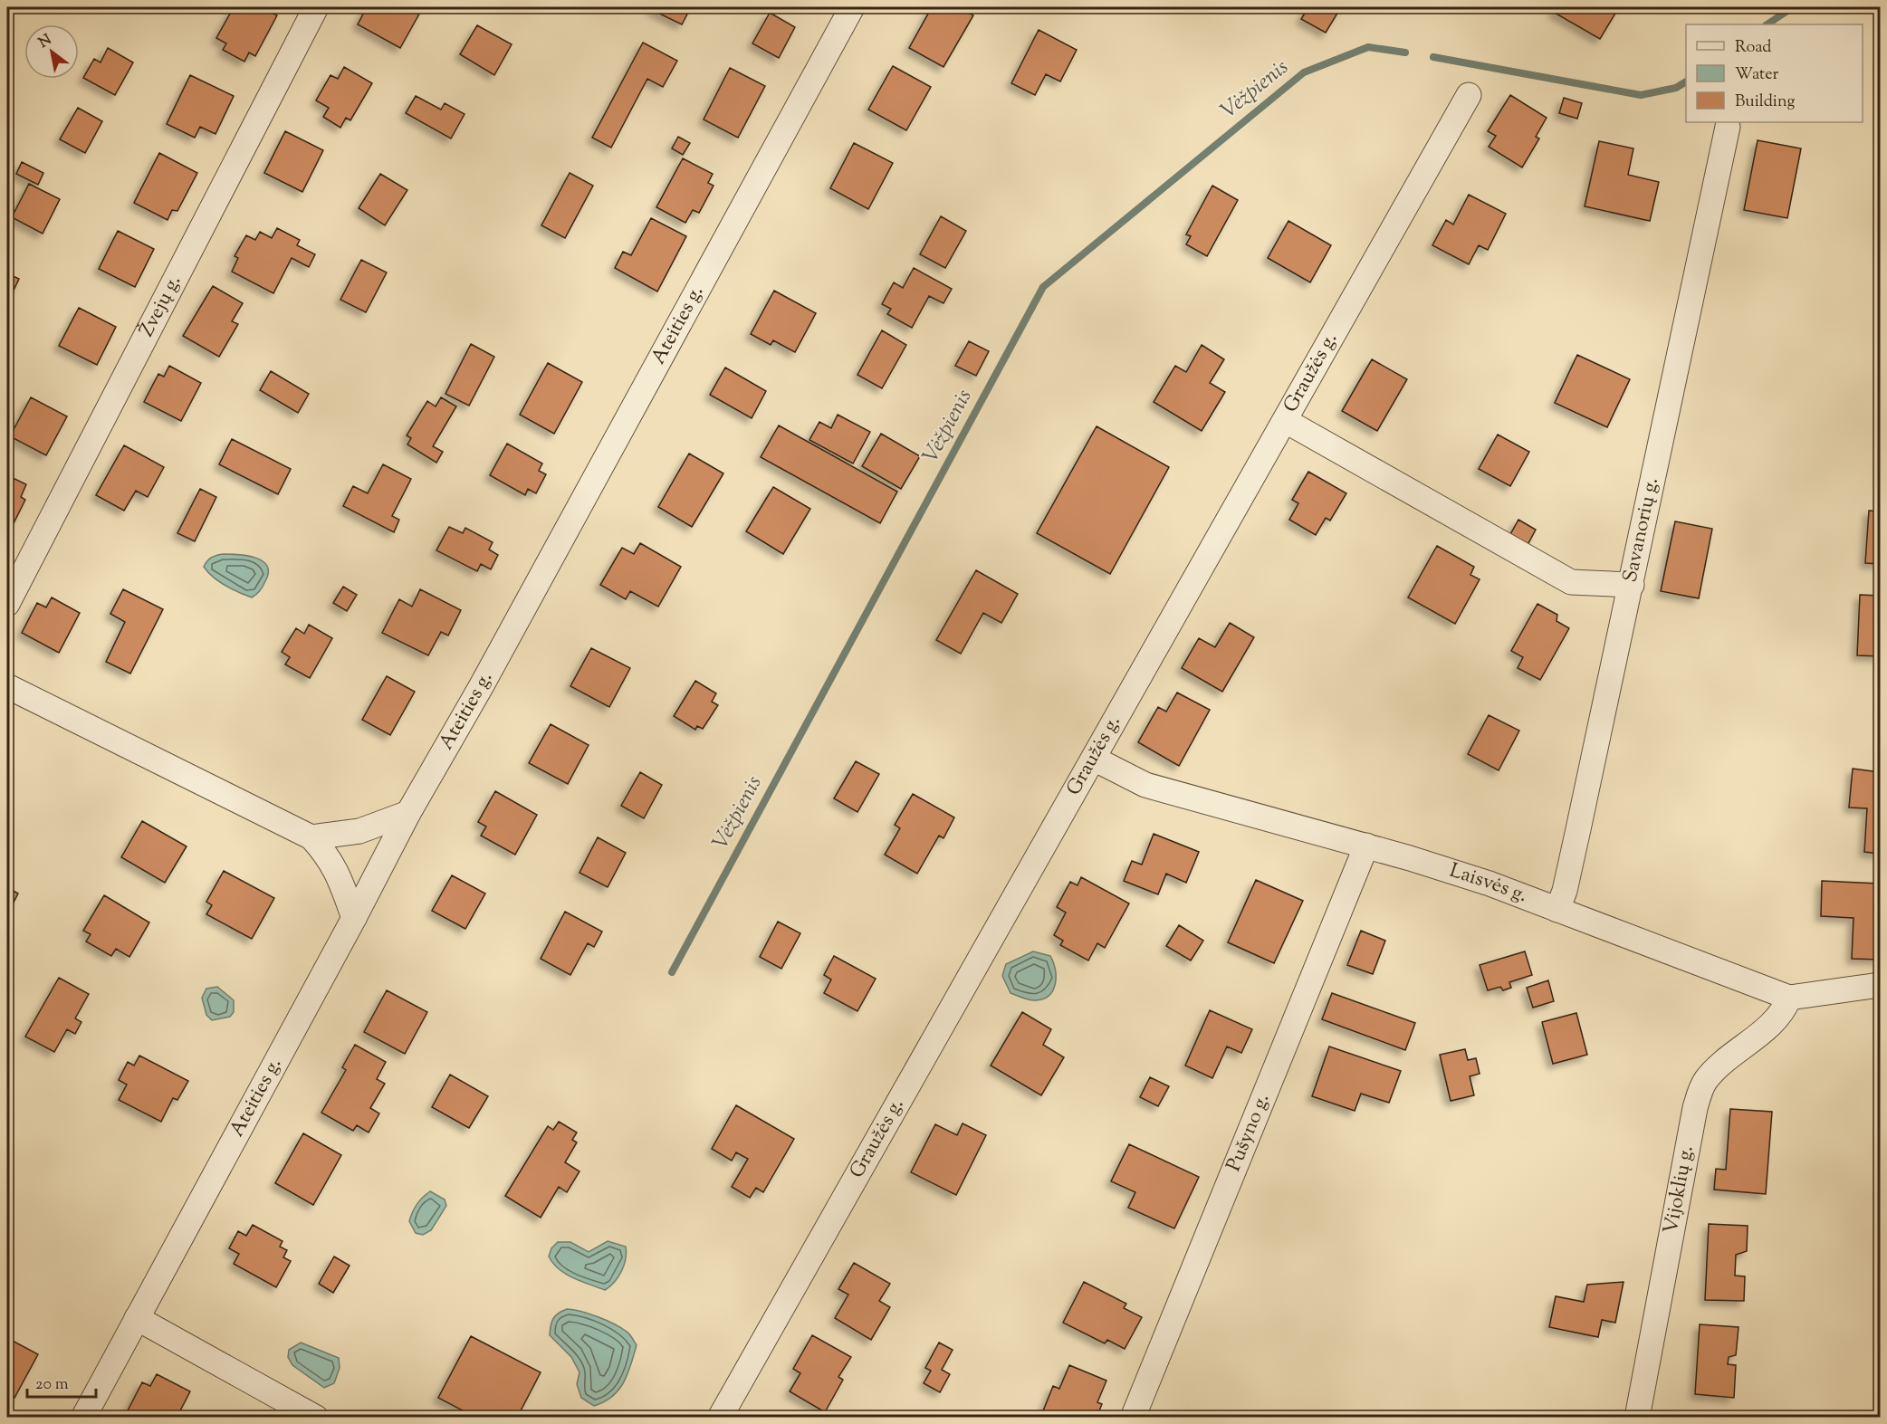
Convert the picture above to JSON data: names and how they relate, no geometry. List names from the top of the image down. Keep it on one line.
{"streets":{"street":["Žvejų g.","Ateities g.","Graužės g.","Savanorių g.","Laisvės g.","Pušyno g.","Vijoklių g."]},"crossings":[["Graužės g.","Savanorių g."],["Graužės g.","Laisvės g."],["Laisvės g.","Pušyno g."],["Laisvės g.","Vijoklių g."]],"water":["Vėžpienis"],"legend":["Road","Water","Building"],"scale_bar":"20 m","north":"top left"}
